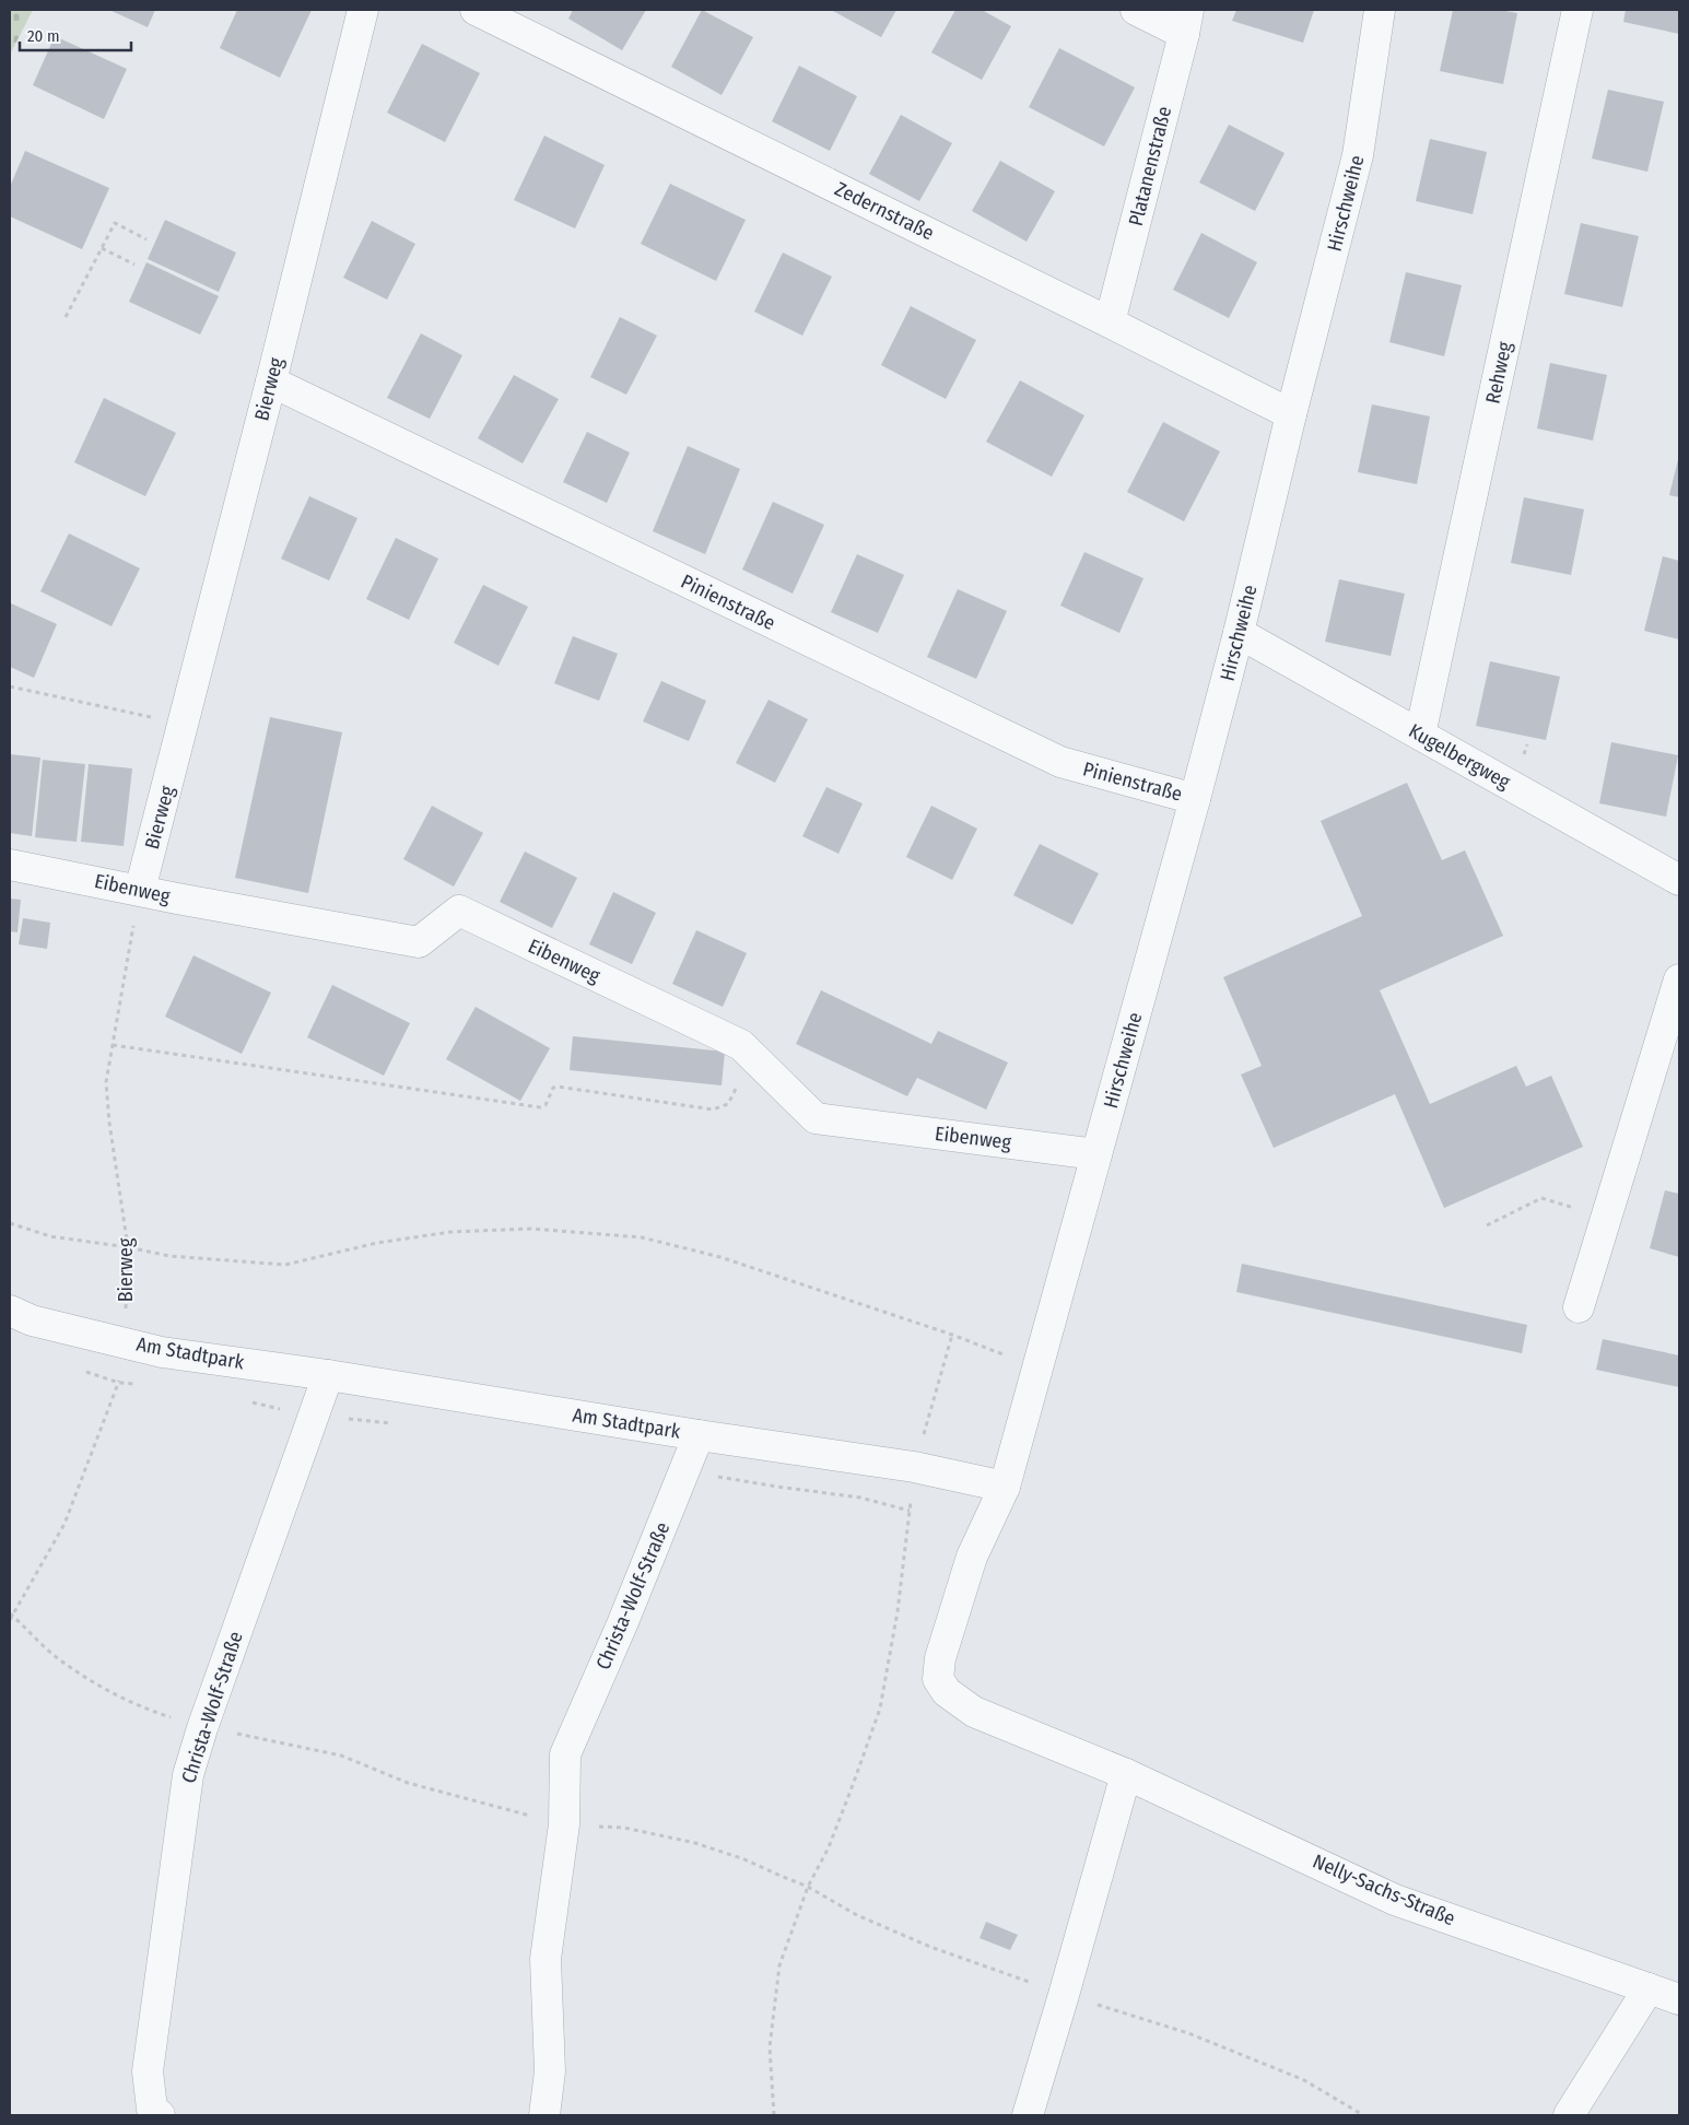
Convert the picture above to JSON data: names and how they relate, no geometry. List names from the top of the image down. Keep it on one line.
{"streets":{"street":["Platanenstraße","Hirschweihe","Zedernstraße","Rehweg","Bierweg","Pinienstraße","Kugelbergweg","Eibenweg","Am Stadtpark","Christa-Wolf-Straße","Nelly-Sachs-Straße"]},"crossings":[["Platanenstraße","Zedernstraße"],["Hirschweihe","Zedernstraße"],["Hirschweihe","Pinienstraße"],["Hirschweihe","Kugelbergweg"],["Hirschweihe","Eibenweg"],["Rehweg","Kugelbergweg"],["Bierweg","Pinienstraße"],["Bierweg","Eibenweg"],["Bierweg","Am Stadtpark"],["Am Stadtpark","Christa-Wolf-Straße"],["Am Stadtpark","Nelly-Sachs-Straße"]],"scale_bar":"20 m"}
